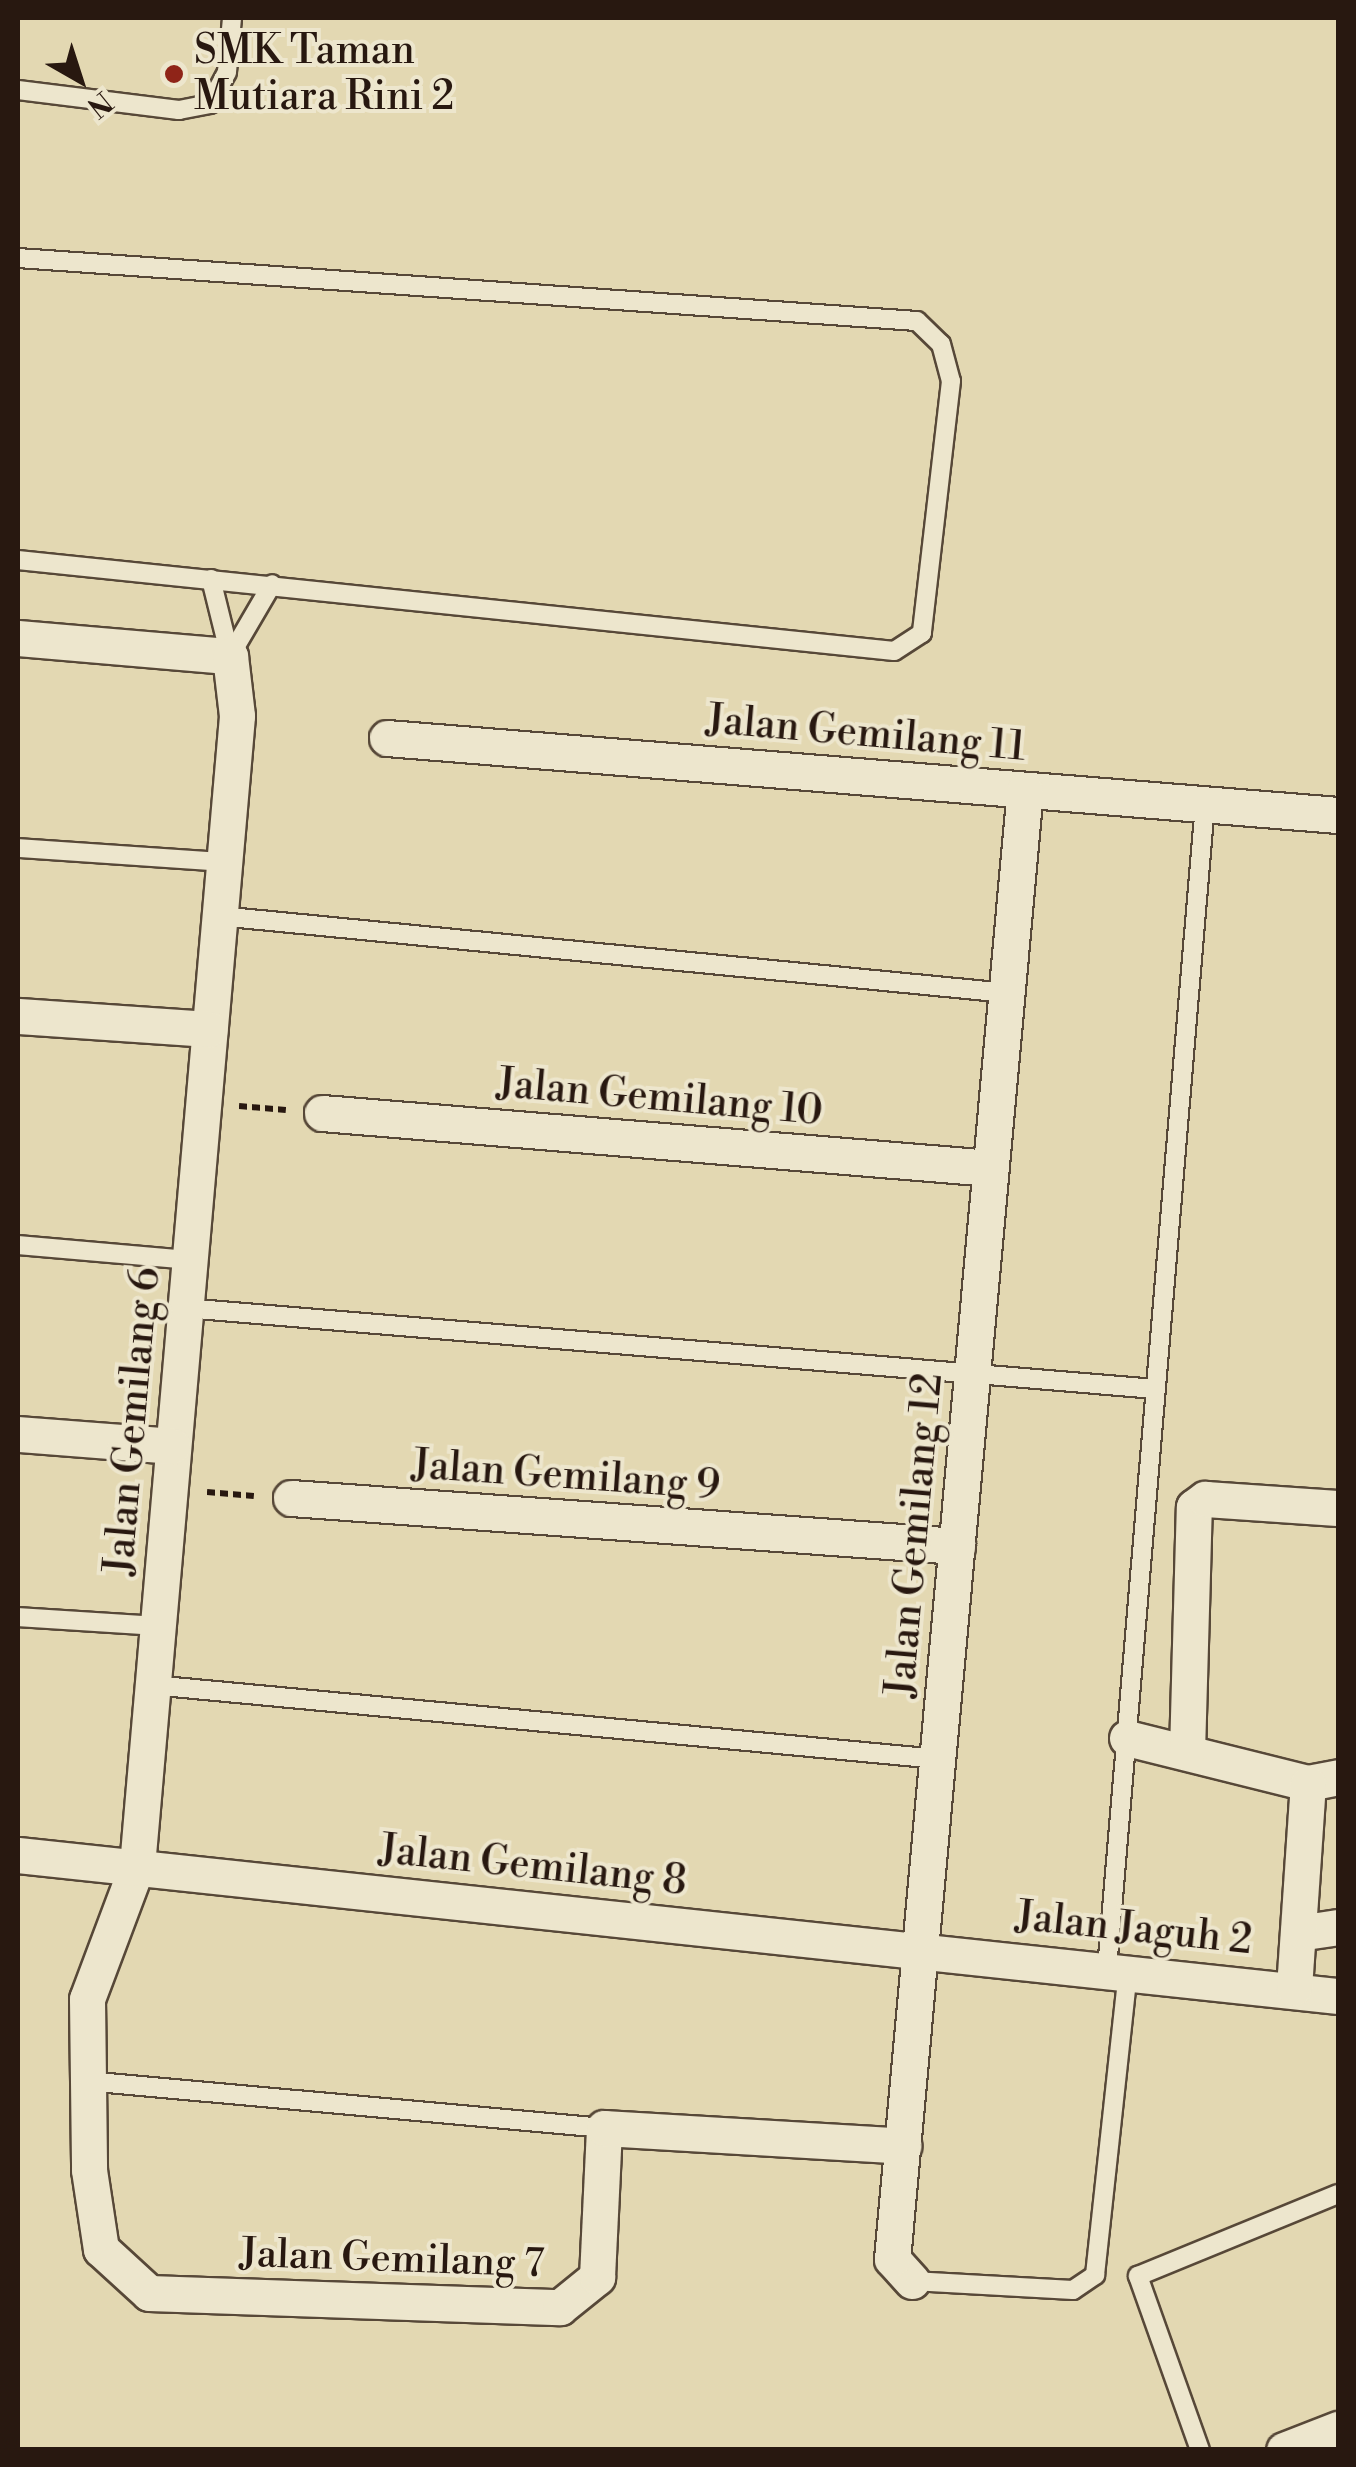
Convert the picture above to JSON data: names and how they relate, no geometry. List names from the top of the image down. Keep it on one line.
{"streets":{"street":["Jalan Gemilang 11","Jalan Gemilang 10","Jalan Gemilang 6","Jalan Gemilang 9","Jalan Gemilang 12","Jalan Gemilang 8","Jalan Jaguh 2","Jalan Gemilang 7"]},"crossings":[["Jalan Gemilang 11","Jalan Gemilang 12"],["Jalan Gemilang 10","Jalan Gemilang 12"],["Jalan Gemilang 6","Jalan Gemilang 8"],["Jalan Gemilang 6","Jalan Gemilang 7"],["Jalan Gemilang 9","Jalan Gemilang 12"],["Jalan Gemilang 12","Jalan Gemilang 8"],["Jalan Gemilang 12","Jalan Jaguh 2"],["Jalan Gemilang 8","Jalan Jaguh 2"]],"places":["SMK Taman Mutiara Rini 2"],"north":"bottom right"}
